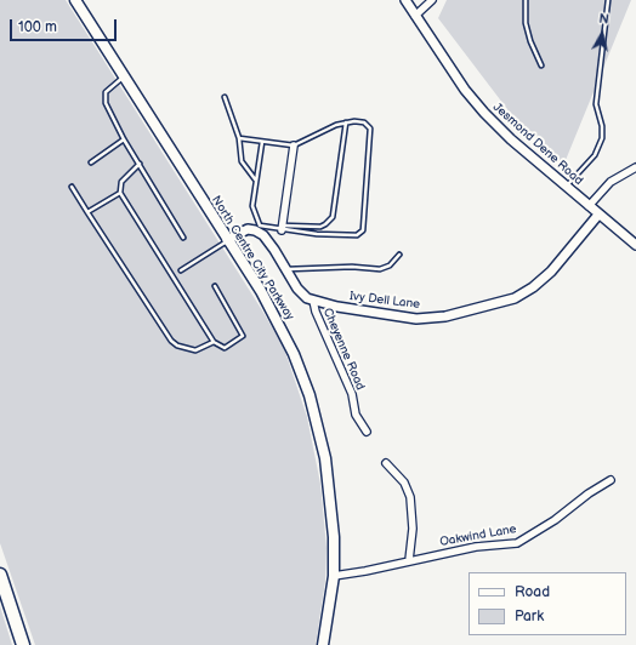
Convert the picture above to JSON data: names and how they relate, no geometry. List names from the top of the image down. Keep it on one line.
{"streets":{"main road":["North Centre City Parkway"],"street":["Jesmond Dene Road","Ivy Dell Lane","Cheyenne Road","Oakwind Lane"]},"crossings":[["Jesmond Dene Road","Ivy Dell Lane"],["North Centre City Parkway","Oakwind Lane"],["Ivy Dell Lane","Cheyenne Road"]],"legend":["Road","Park"],"scale_bar":"100 m","north":"top"}
